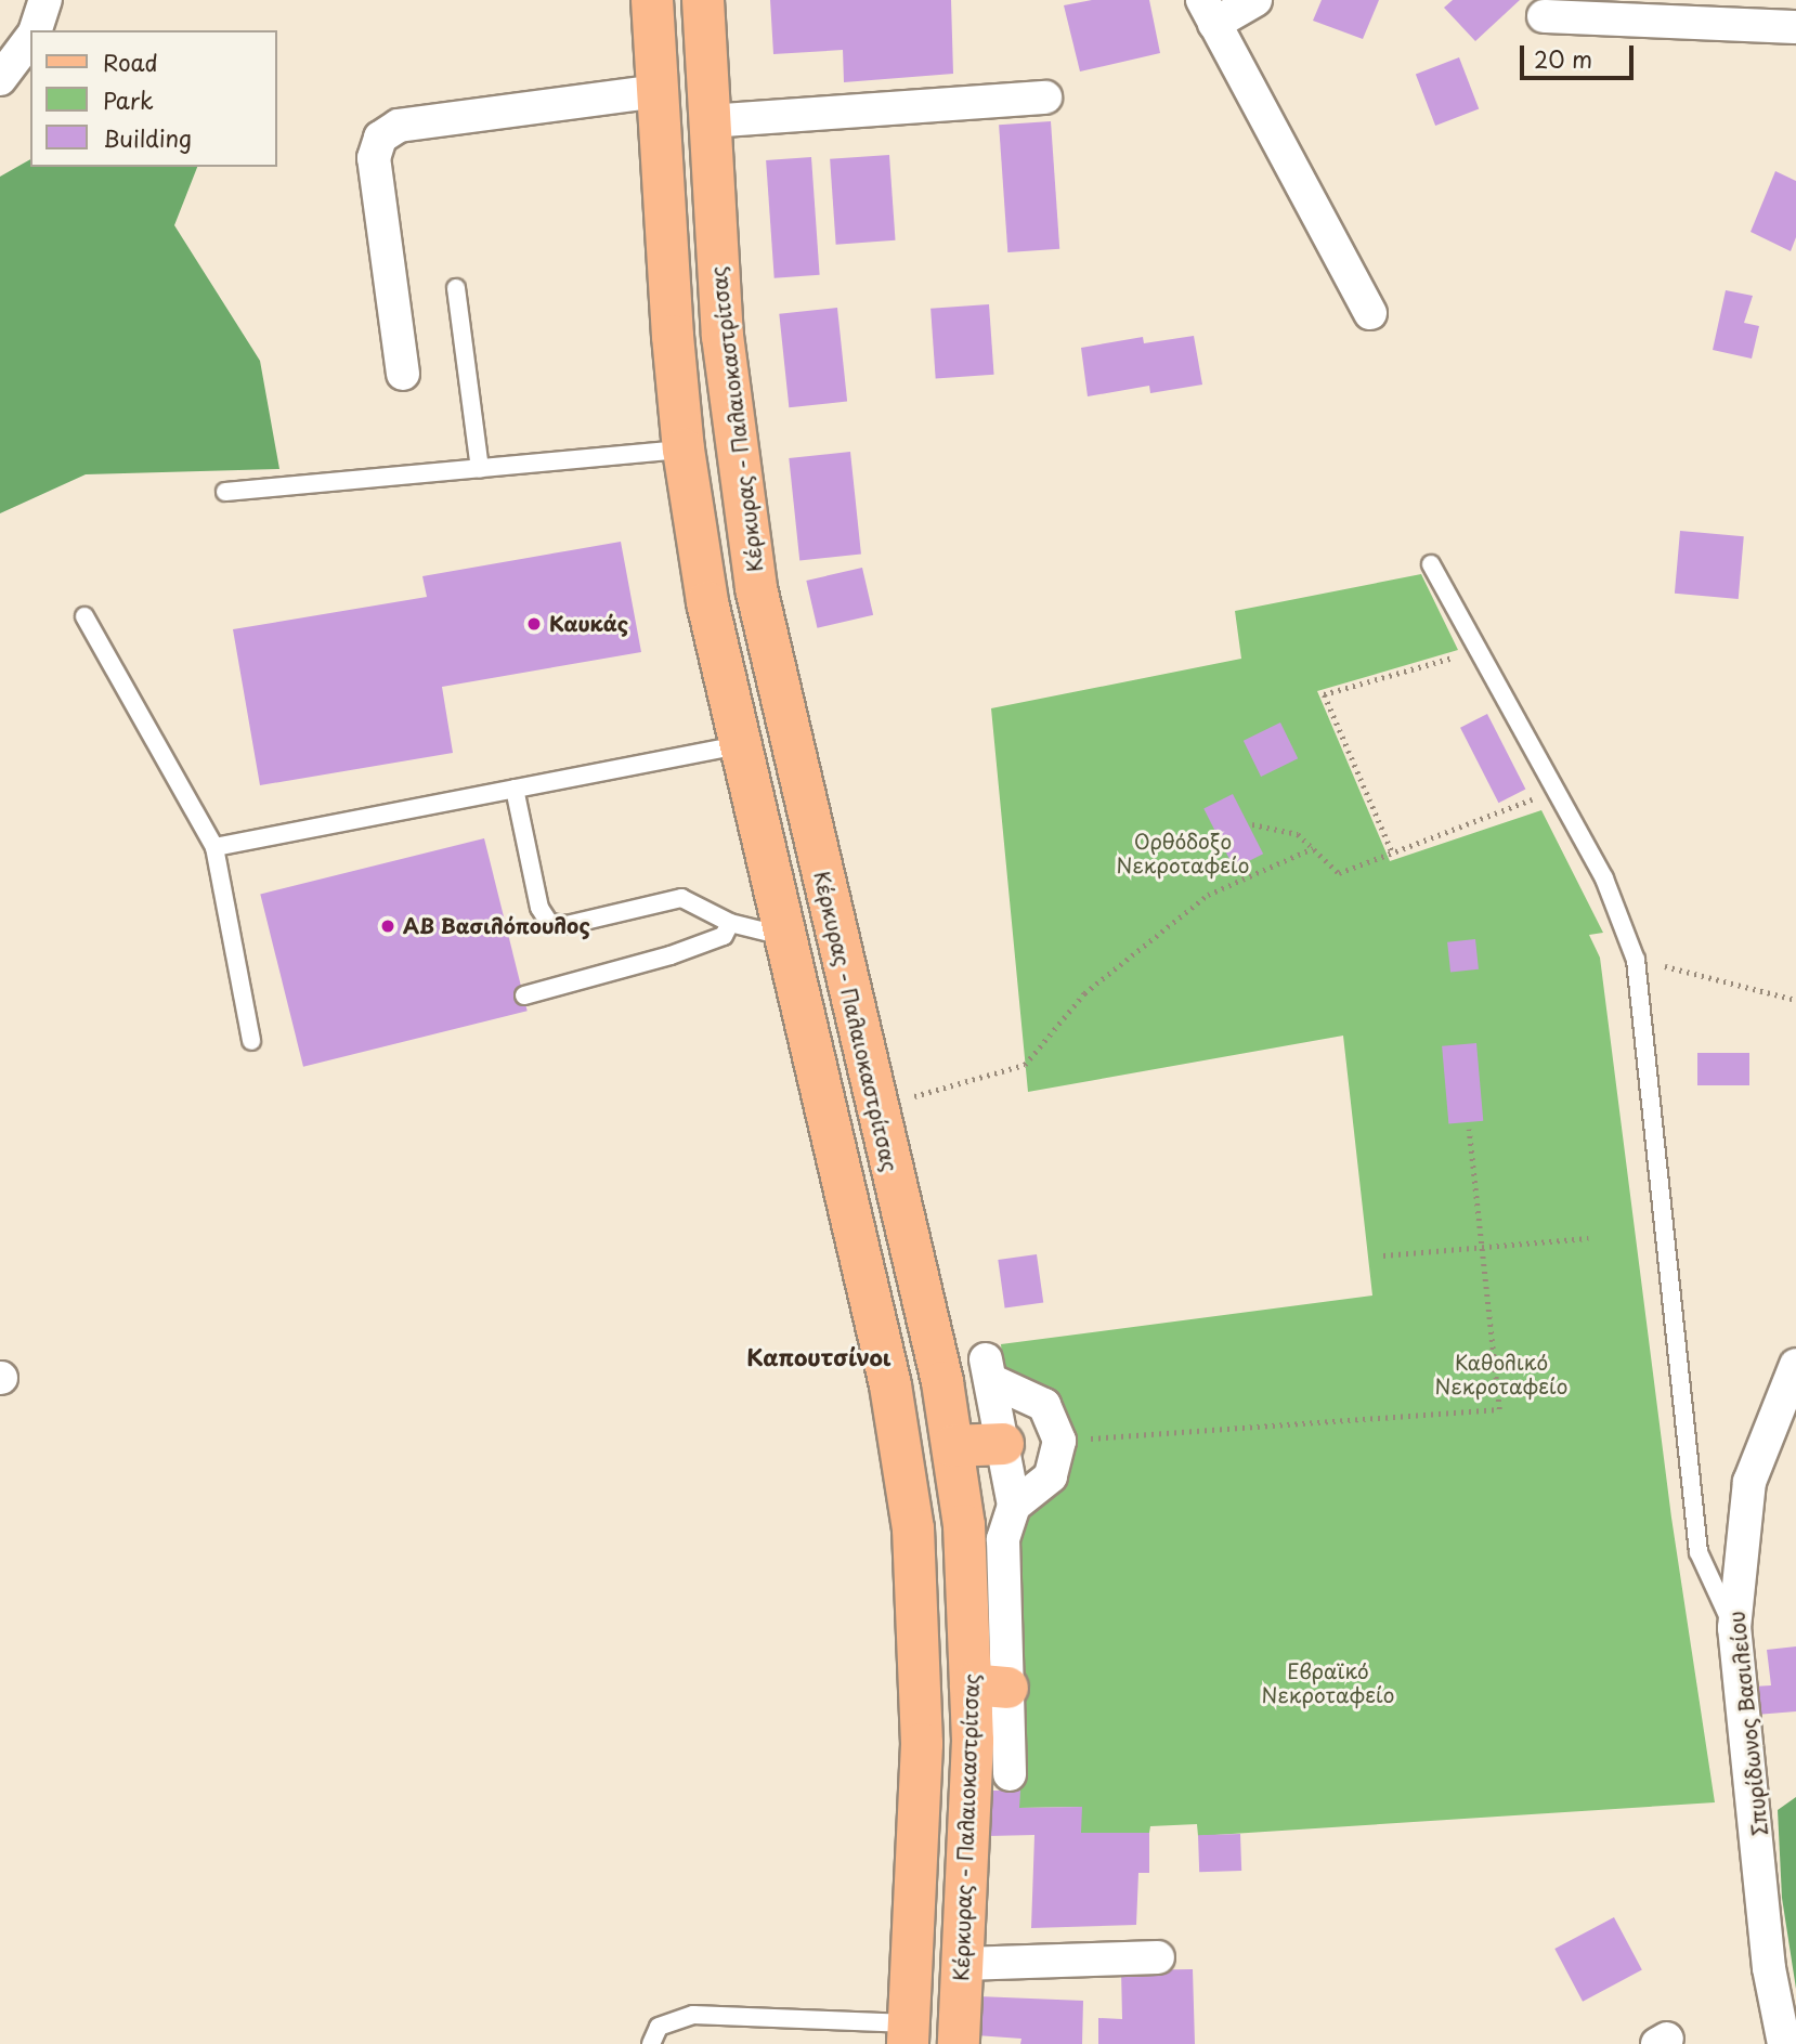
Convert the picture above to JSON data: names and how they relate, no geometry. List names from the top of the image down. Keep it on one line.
{"streets":{"main road":["Κέρκυρας - Παλαιοκαστρίτσας"],"street":["Σπυρίδωνος Βασιλείου"]},"districts":["Καπουτσίνοι"],"parks":["Ορθόδοξο Νεκροταφείο","Καθολικό Νεκροταφείο","Εβραϊκό Νεκροταφείο"],"places":["Καυκάς","ΑΒ Βασιλόπουλος"],"legend":["Road","Park","Building"],"scale_bar":"20 m"}
